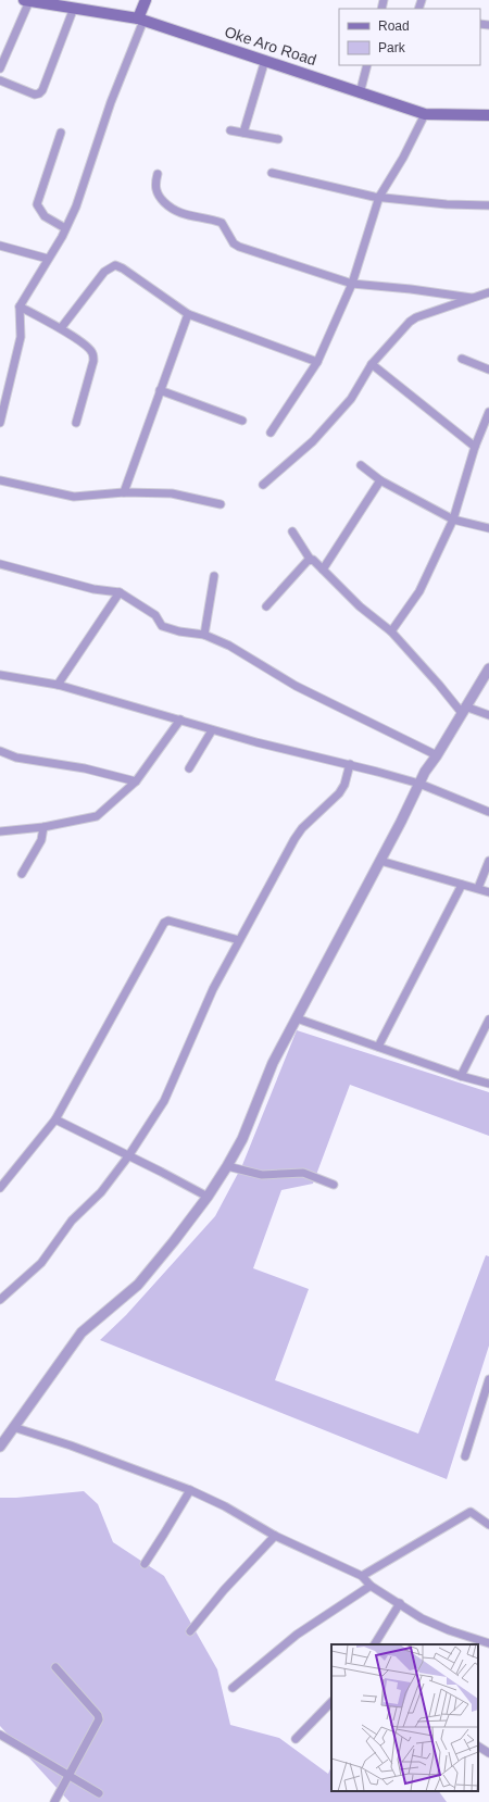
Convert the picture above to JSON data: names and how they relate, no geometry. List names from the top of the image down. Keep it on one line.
{"streets":{"main road":["Oke Aro Road"]},"legend":["Road","Park"]}
